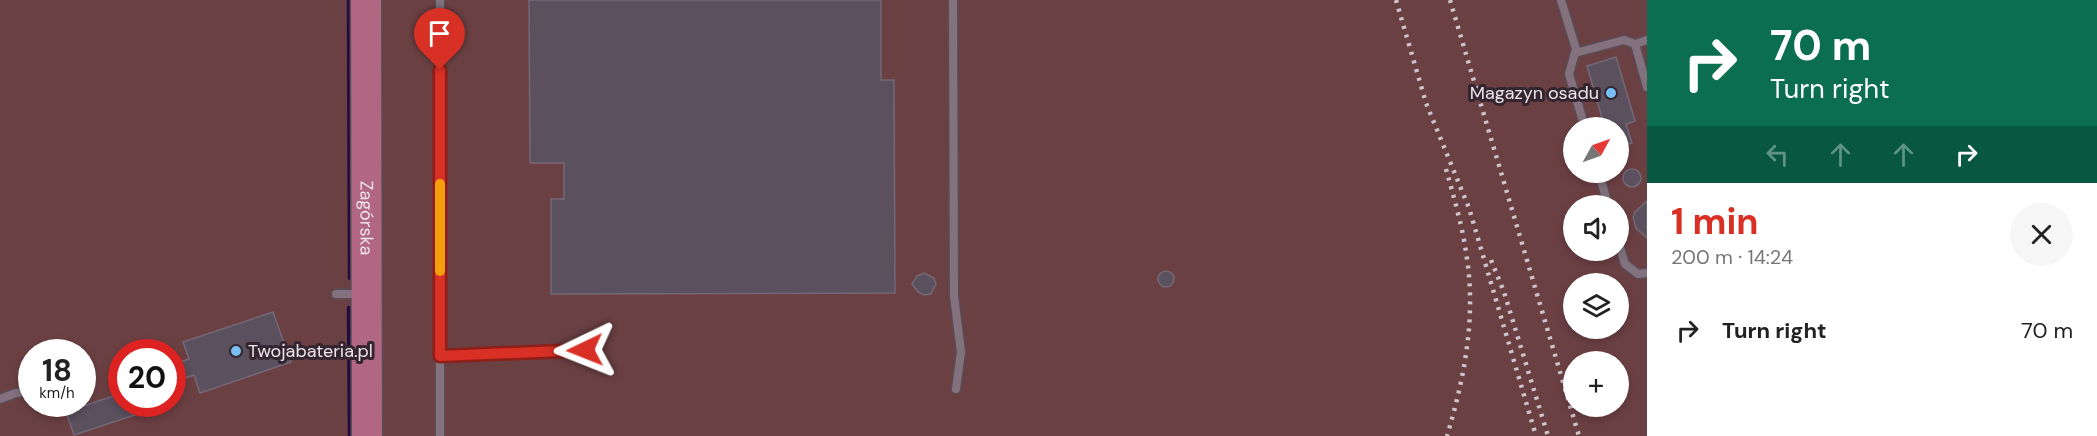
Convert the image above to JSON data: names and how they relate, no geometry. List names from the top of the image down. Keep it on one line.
{"streets":{"highway":["Zagórska"]},"places":["Magazyn osadu","Twojabateria.pl"],"north":"top right","page":{"turn":["70 m","Turn right"],"map_buttons":"+","heading":["1 min","200 m · 14:24"],"list":[{"name":"Turn right","value":"70 m"}],"speed":"18 km/h","limit":"20"}}
